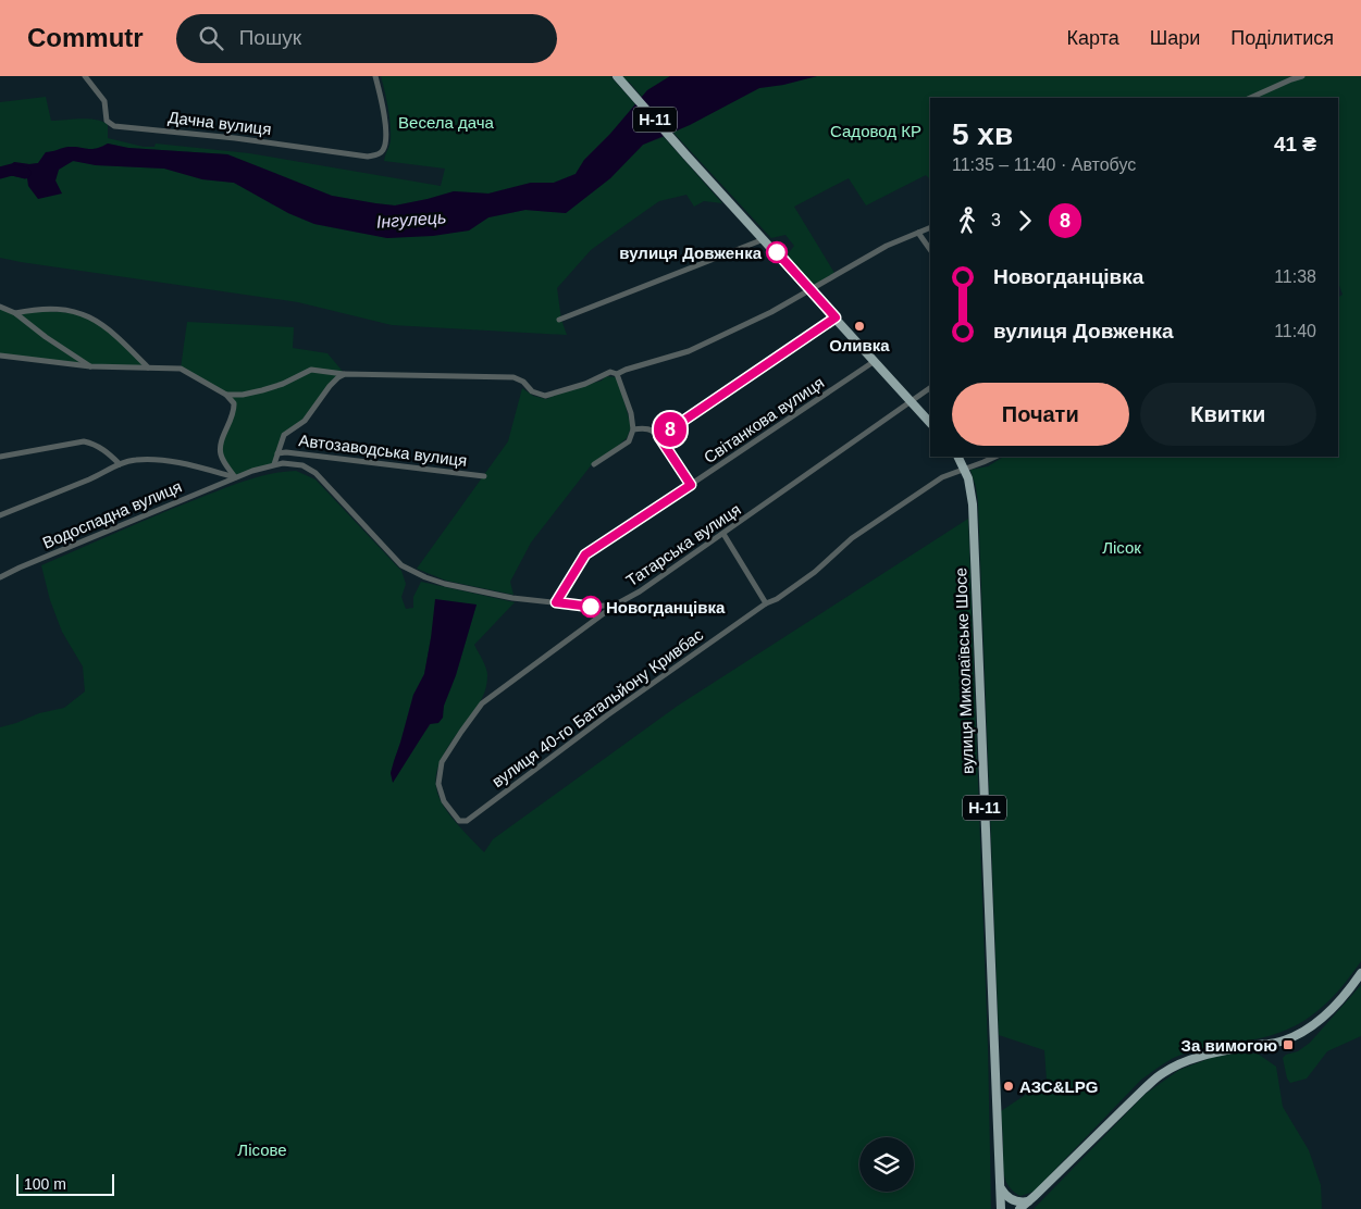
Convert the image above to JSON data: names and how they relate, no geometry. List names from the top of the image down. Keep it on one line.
{"streets":{"main road":["Н-11","вулиця Миколаївське Шосе"],"street":["Дачна вулиця","Світанкова вулиця","Автозаводська вулиця","Водоспадна вулиця","Татарська вулиця","вулиця 40-го Батальйону Кривбас"]},"crossings":[["Н-11","Світанкова вулиця"],["Н-11","Татарська вулиця"],["Н-11","вулиця Миколаївське Шосе"],["Татарська вулиця","вулиця 40-го Батальйону Кривбас"],["вулиця Миколаївське Шосе","вулиця 40-го Батальйону Кривбас"]],"water":["Інгулець"],"parks":["Весела дача","Садовод КР","Лісок","Лісове"],"places":{"other":["вулиця Довженка","Оливка","Новогданцівка","АЗС&LPG"],"transit":["За вимогою"]},"lines":["bus line 8"],"scale_bar":"100 m","page":{"header":"Commutr","search":"Пошук","nav":["Карта","Шари","Поділитися"],"on_map":"8","heading":["5 хв","11:35 – 11:40 · Автобус","41 ₴"],"legs":["3","8"],"list":[{"name":"Новогданцівка","value":"11:38"},{"name":"вулиця Довженка","value":"11:40"}],"buttons":["Почати","Квитки"],"scale":"100 m"}}
